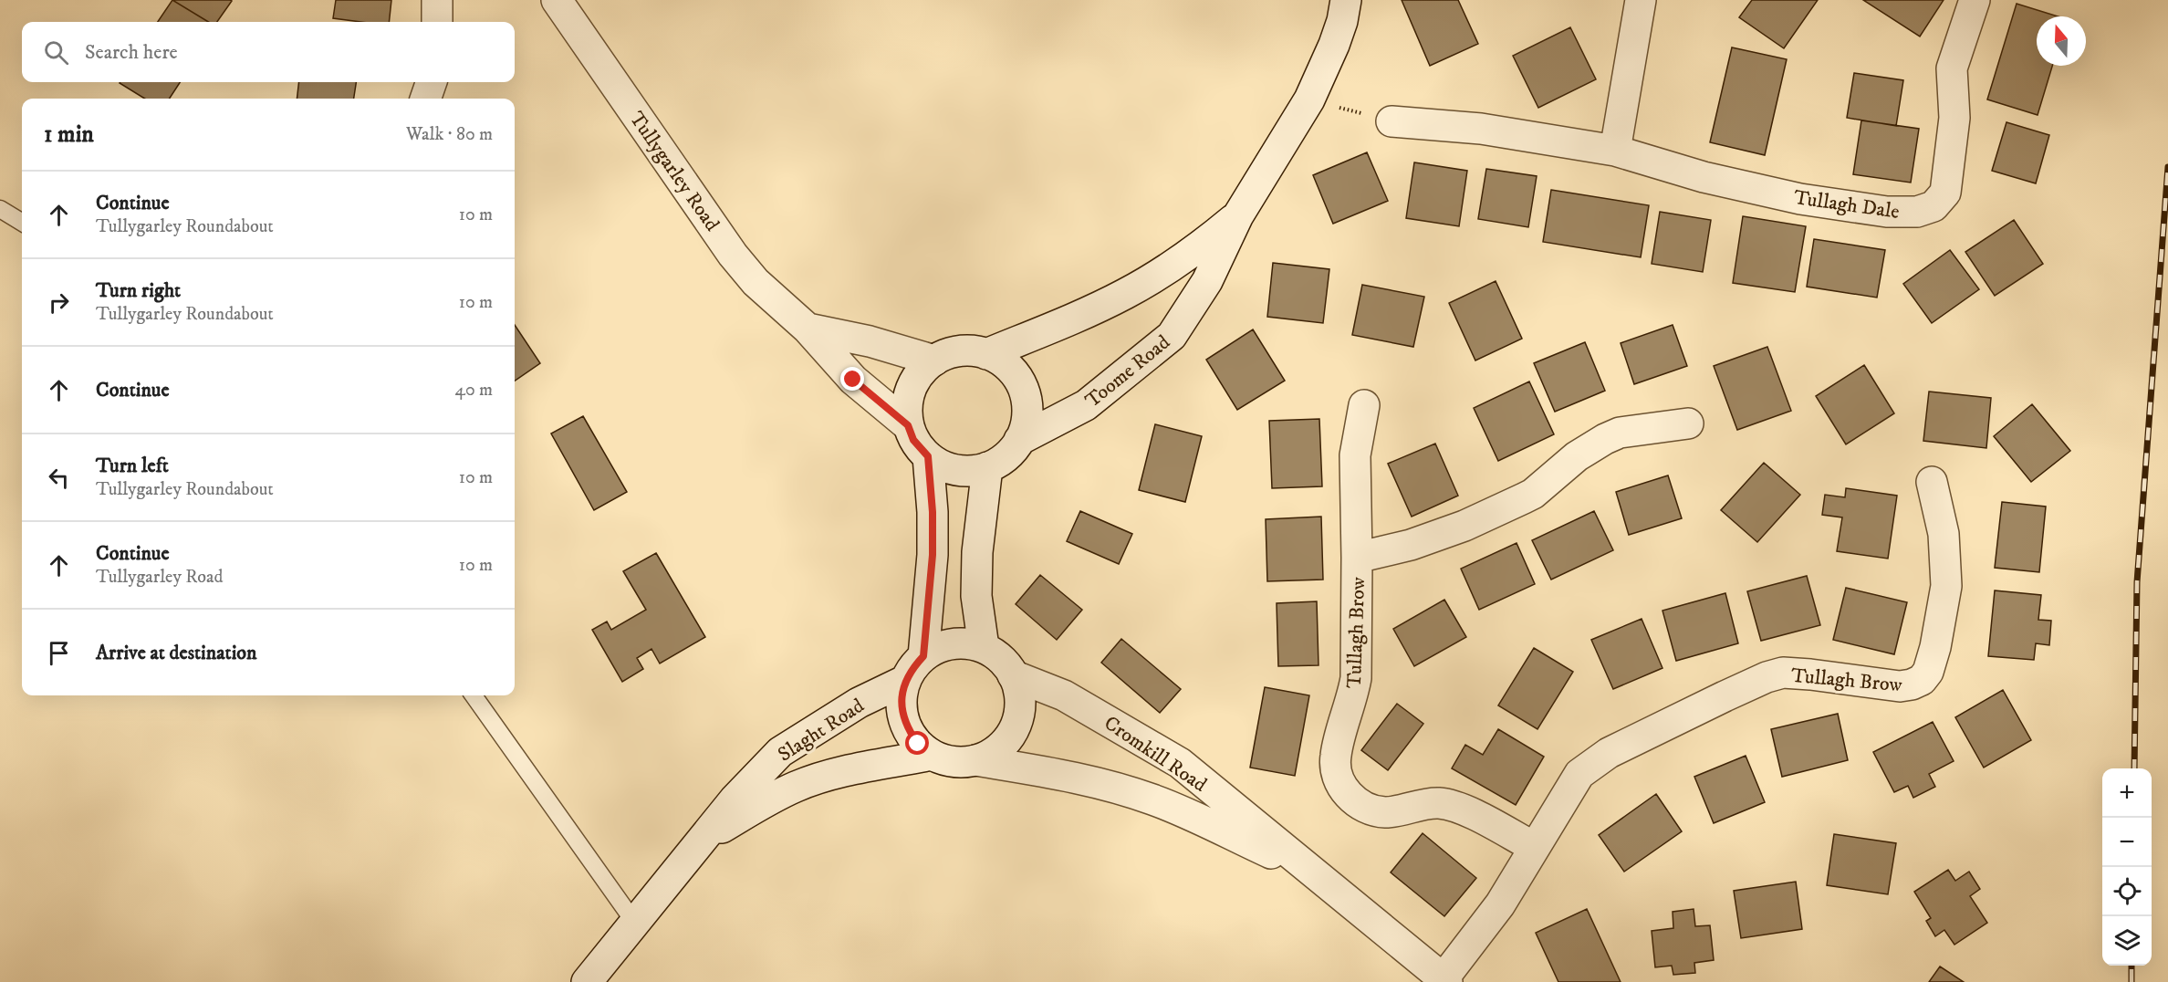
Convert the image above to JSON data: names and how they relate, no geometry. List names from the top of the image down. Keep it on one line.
{"streets":{"street":["Tullygarley Road","Tullagh Dale","Toome Road","Tullagh Brow","Slaght Road","Cromkill Road"]},"crossings":[["Tullygarley Road","Toome Road"],["Tullagh Brow","Cromkill Road"],["Slaght Road","Cromkill Road"]],"north":"top","page":{"search":"Search here","heading":["1 min","Walk · 80 m"],"list":[["Continue","Tullygarley Roundabout","10 m"],["Turn right","Tullygarley Roundabout","10 m"],["Continue","40 m"],["Turn left","Tullygarley Roundabout","10 m"],["Continue","Tullygarley Road","10 m"],"Arrive at destination"],"map_buttons":["+","−"]}}
